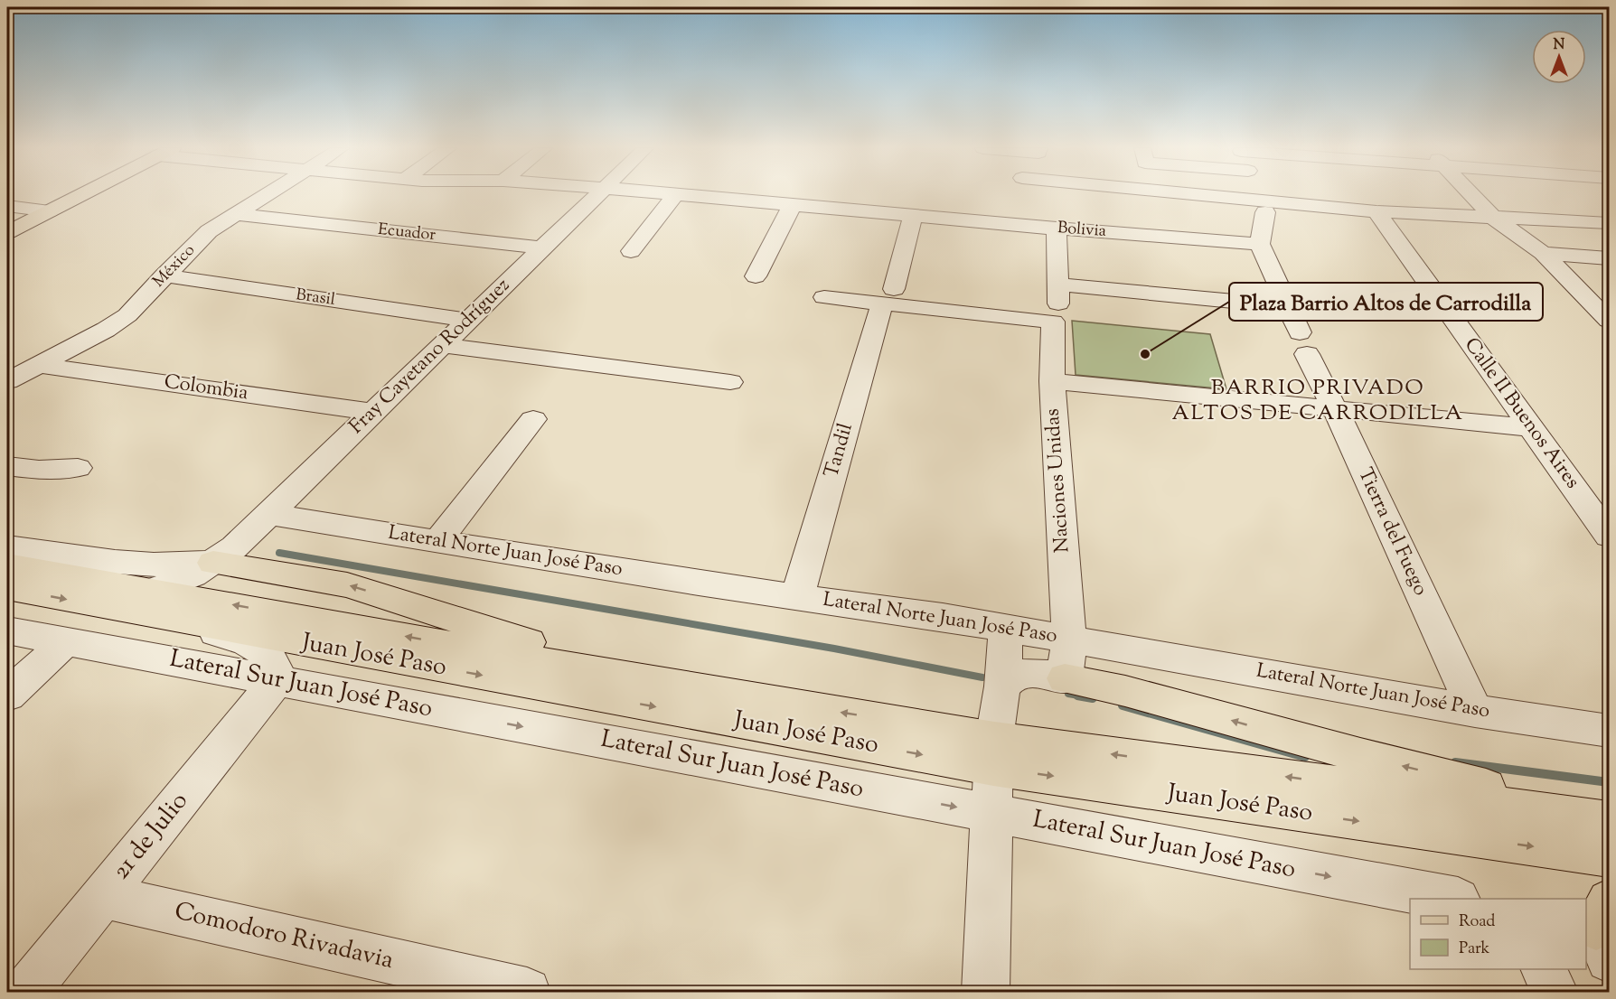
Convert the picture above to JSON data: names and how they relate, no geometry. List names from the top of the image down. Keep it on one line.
{"streets":{"main road":["Juan José Paso"],"street":["Bolivia","Ecuador","México","Brasil","Fray Cayetano Rodríguez","Colombia","Calle II Buenos Aires","Tandil","Naciones Unidas","Tierra del Fuego","Lateral Norte Juan José Paso","Lateral Sur Juan José Paso","21 de Julio","Comodoro Rivadavia"]},"crossings":[["Bolivia","Tandil"],["Bolivia","Naciones Unidas"],["Bolivia","Tierra del Fuego"],["Ecuador","México"],["Ecuador","Fray Cayetano Rodríguez"],["México","Brasil"],["México","Colombia"],["Brasil","Fray Cayetano Rodríguez"],["Fray Cayetano Rodríguez","Colombia"],["Fray Cayetano Rodríguez","Lateral Norte Juan José Paso"],["Fray Cayetano Rodríguez","Juan José Paso"],["Tandil","Lateral Norte Juan José Paso"],["Naciones Unidas","Lateral Norte Juan José Paso"],["Tierra del Fuego","Lateral Norte Juan José Paso"],["Lateral Sur Juan José Paso","21 de Julio"],["21 de Julio","Comodoro Rivadavia"]],"one_way":["Lateral Sur Juan José Paso"],"districts":["BARRIO PRIVADO ALTOS DE CARRODILLA"],"places":["Plaza Barrio Altos de Carrodilla"],"legend":["Road","Park"],"north":"top"}
